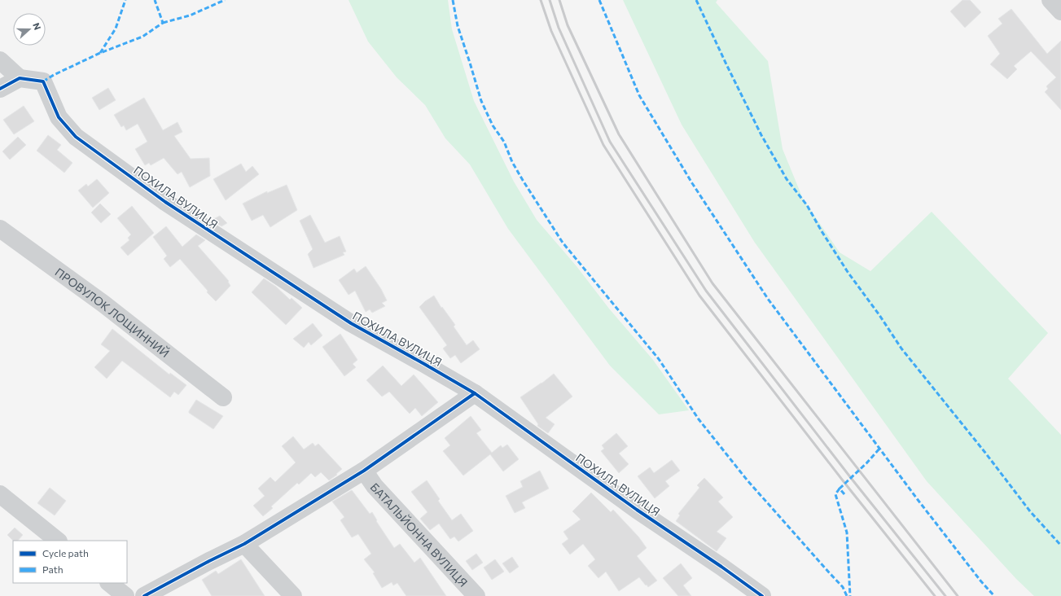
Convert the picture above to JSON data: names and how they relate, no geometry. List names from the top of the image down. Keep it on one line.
{"streets":{"street":["ПОХИЛА ВУЛИЦЯ","ПРОВУЛОК ЛОЩИННИЙ","БАТАЛЬЙОННА ВУЛИЦЯ"]},"legend":["Cycle path","Path"],"north":"right"}
